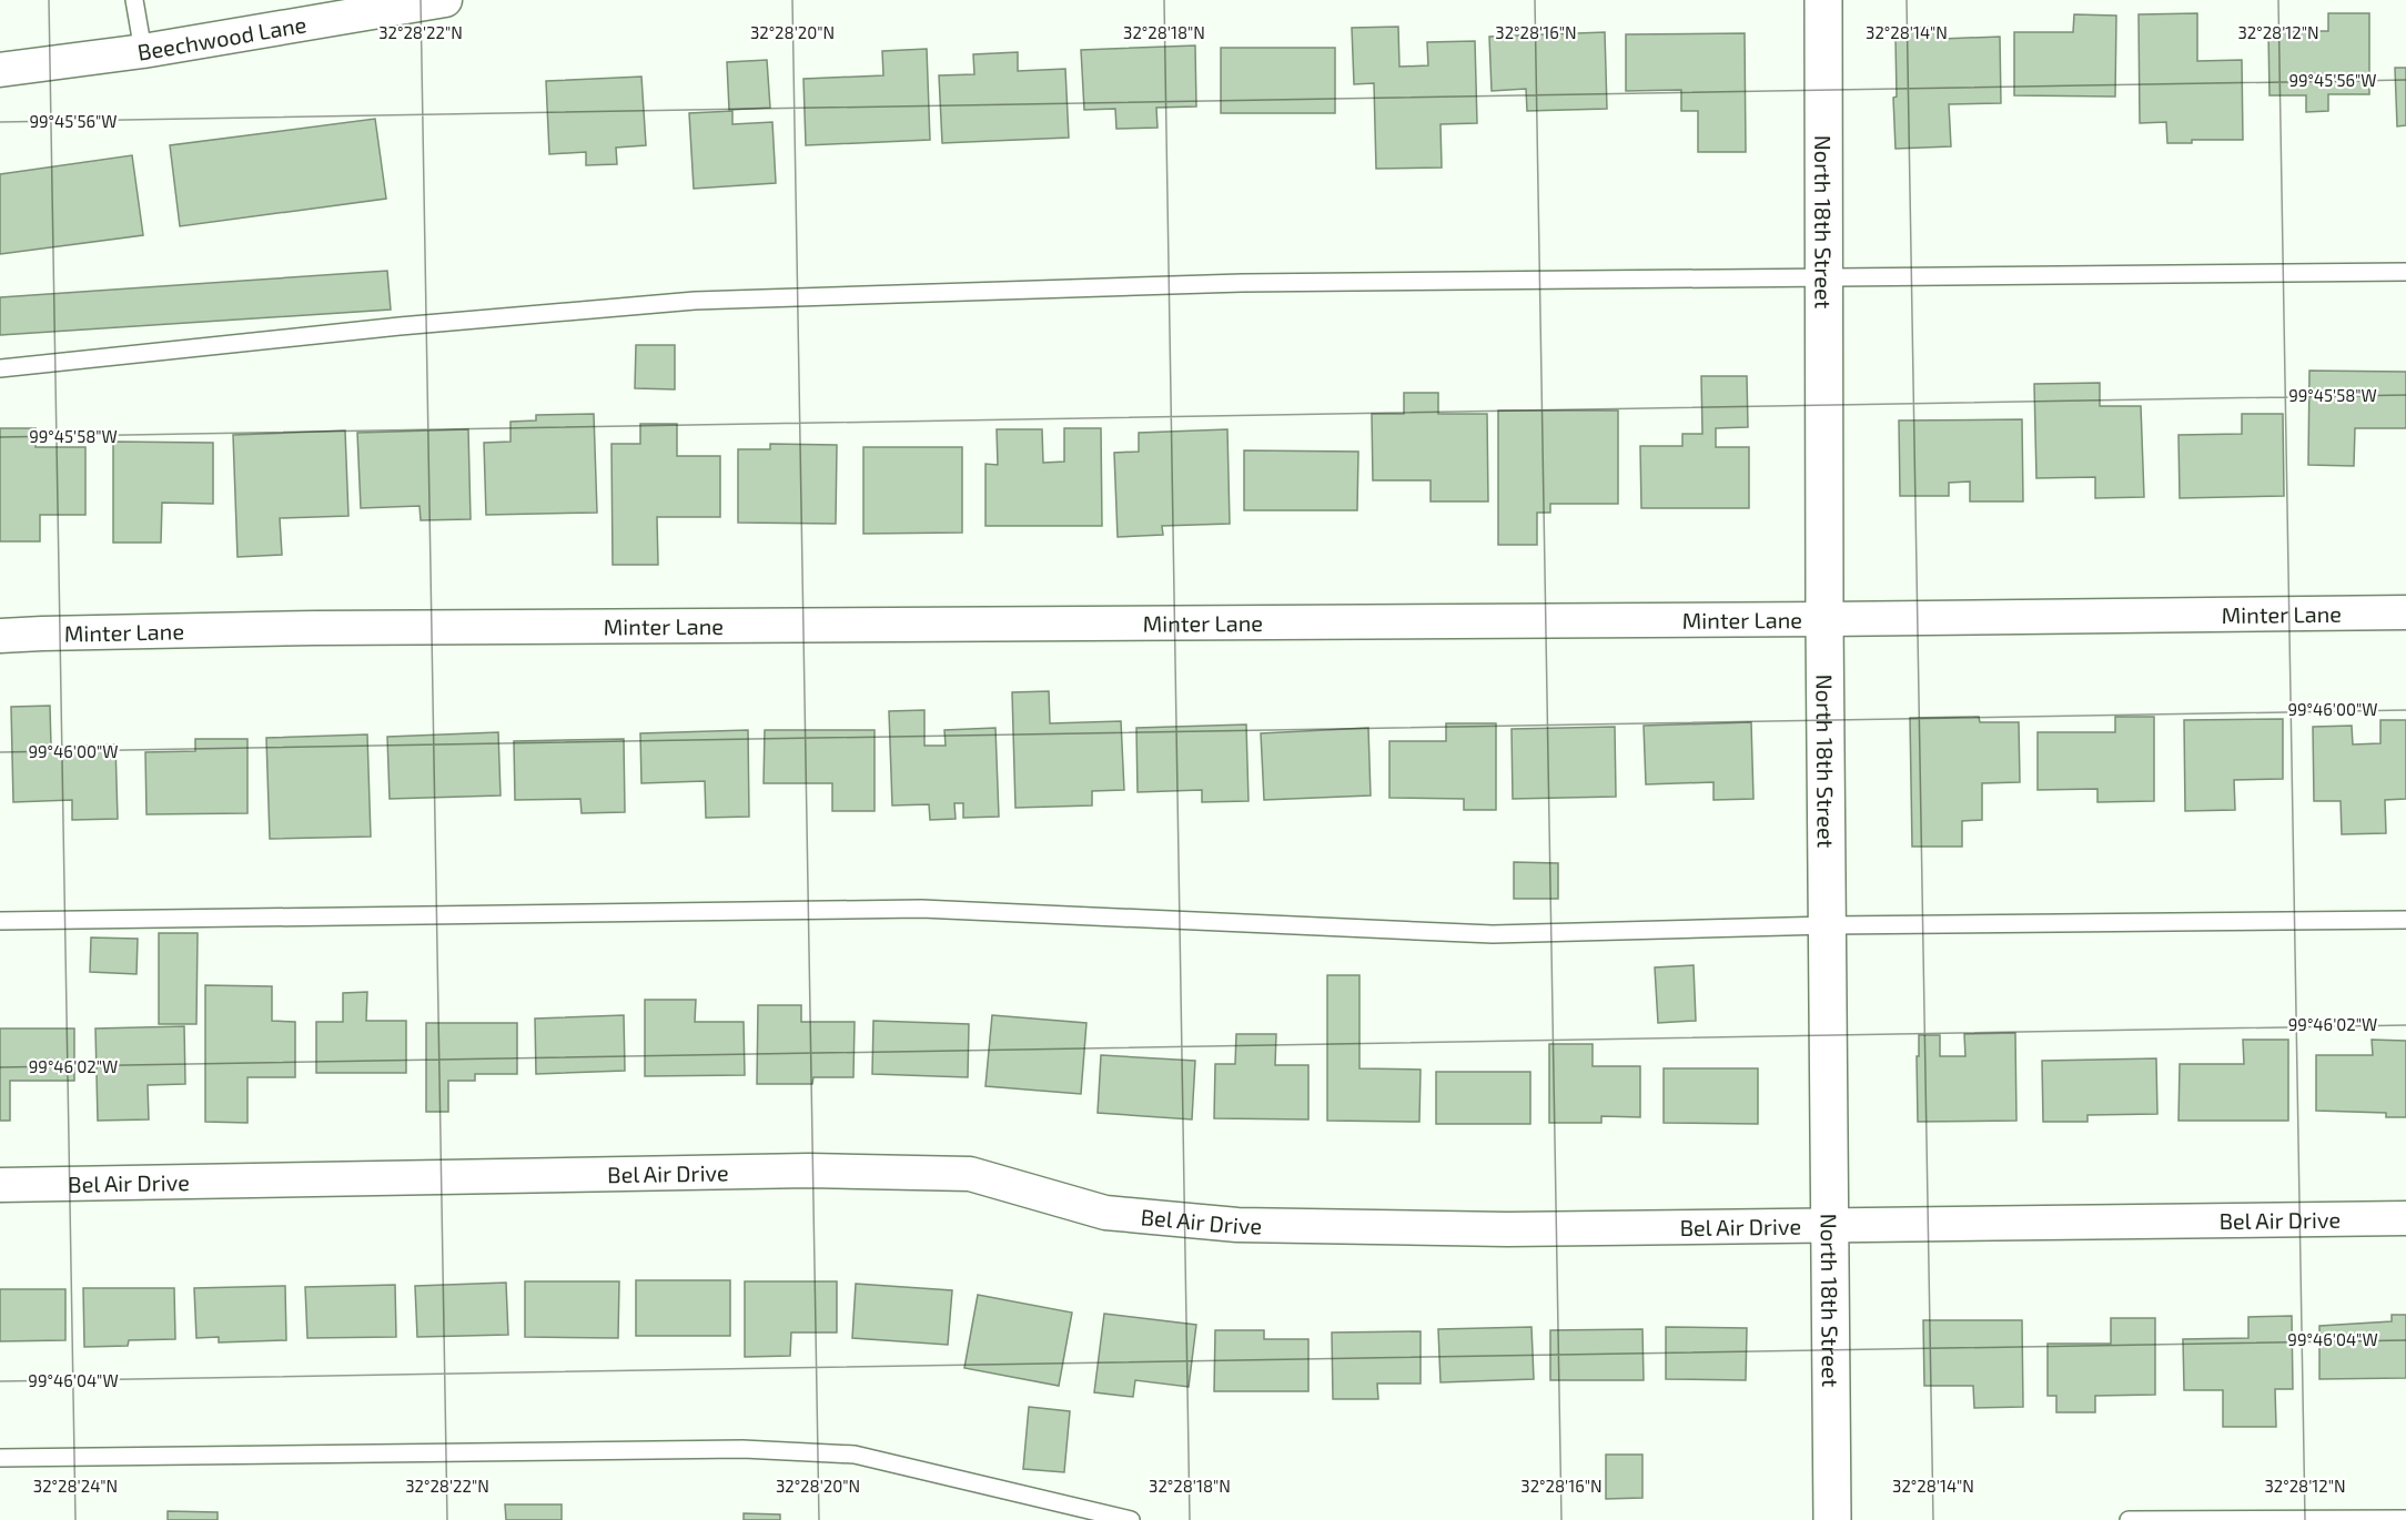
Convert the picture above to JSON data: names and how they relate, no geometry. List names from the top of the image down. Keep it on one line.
{"streets":{"street":["Beechwood Lane","North 18th Street","Minter Lane","Bel Air Drive"]},"crossings":[["North 18th Street","Minter Lane"],["North 18th Street","Bel Air Drive"]],"coordinates":["32°28'22\"N","32°28'20\"N","32°28'18\"N","32°28'16\"N","32°28'14\"N","32°28'12\"N","99°45'56\"W","99°45'58\"W","99°46'00\"W","99°46'02\"W","99°46'04\"W","32°28'24\"N"]}
